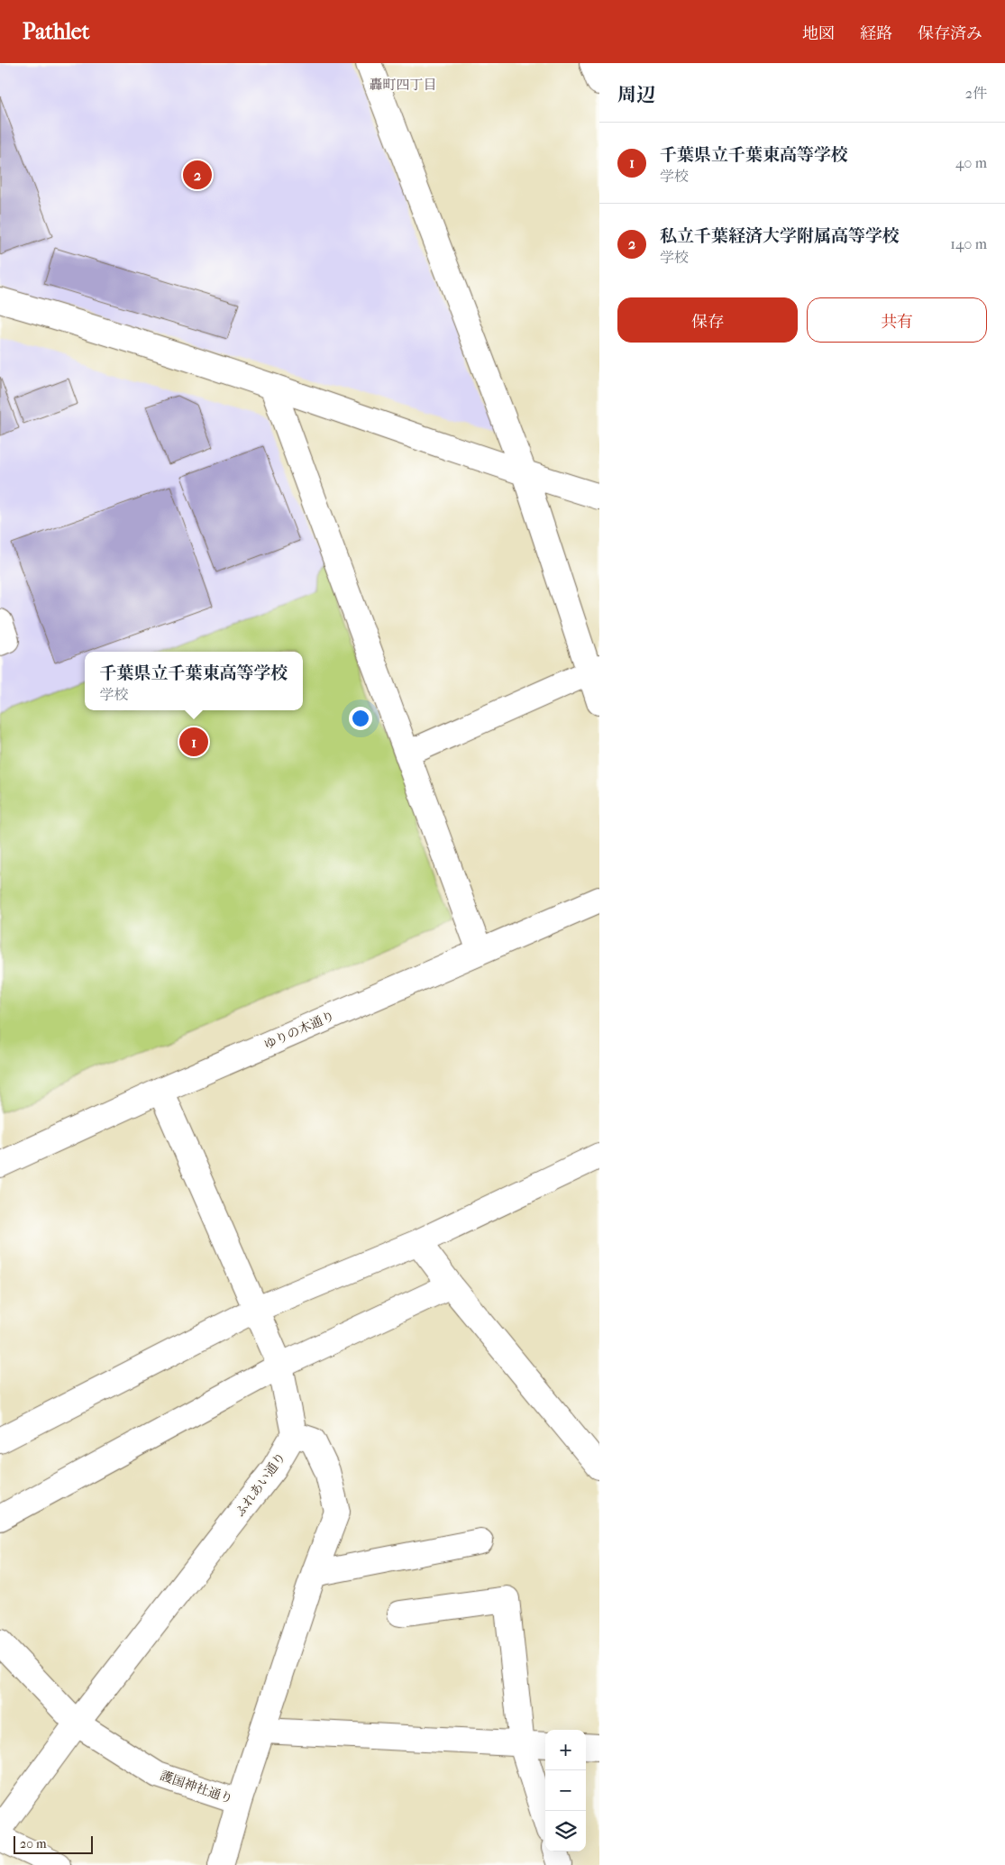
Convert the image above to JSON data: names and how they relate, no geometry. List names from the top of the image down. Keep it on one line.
{"streets":{"street":["ゆりの木通り","ふれあい通り","護国神社通り"]},"crossings":[["ふれあい通り","護国神社通り"]],"districts":["轟町四丁目"],"scale_bar":"20 m","page":{"header":"Pathlet","nav":["地図","経路","保存済み"],"heading":["周辺","2件"],"list":[{"mark":"1","name":"千葉県立千葉東高等学校","note":"学校","value":"40 m"},{"mark":"2","name":"私立千葉経済大学附属高等学校","note":"学校","value":"140 m"}],"pins":["2","1"],"buttons":["保存","共有"],"popup":["千葉県立千葉東高等学校","学校"],"map_buttons":["+","−"],"scale":"20 m"}}
